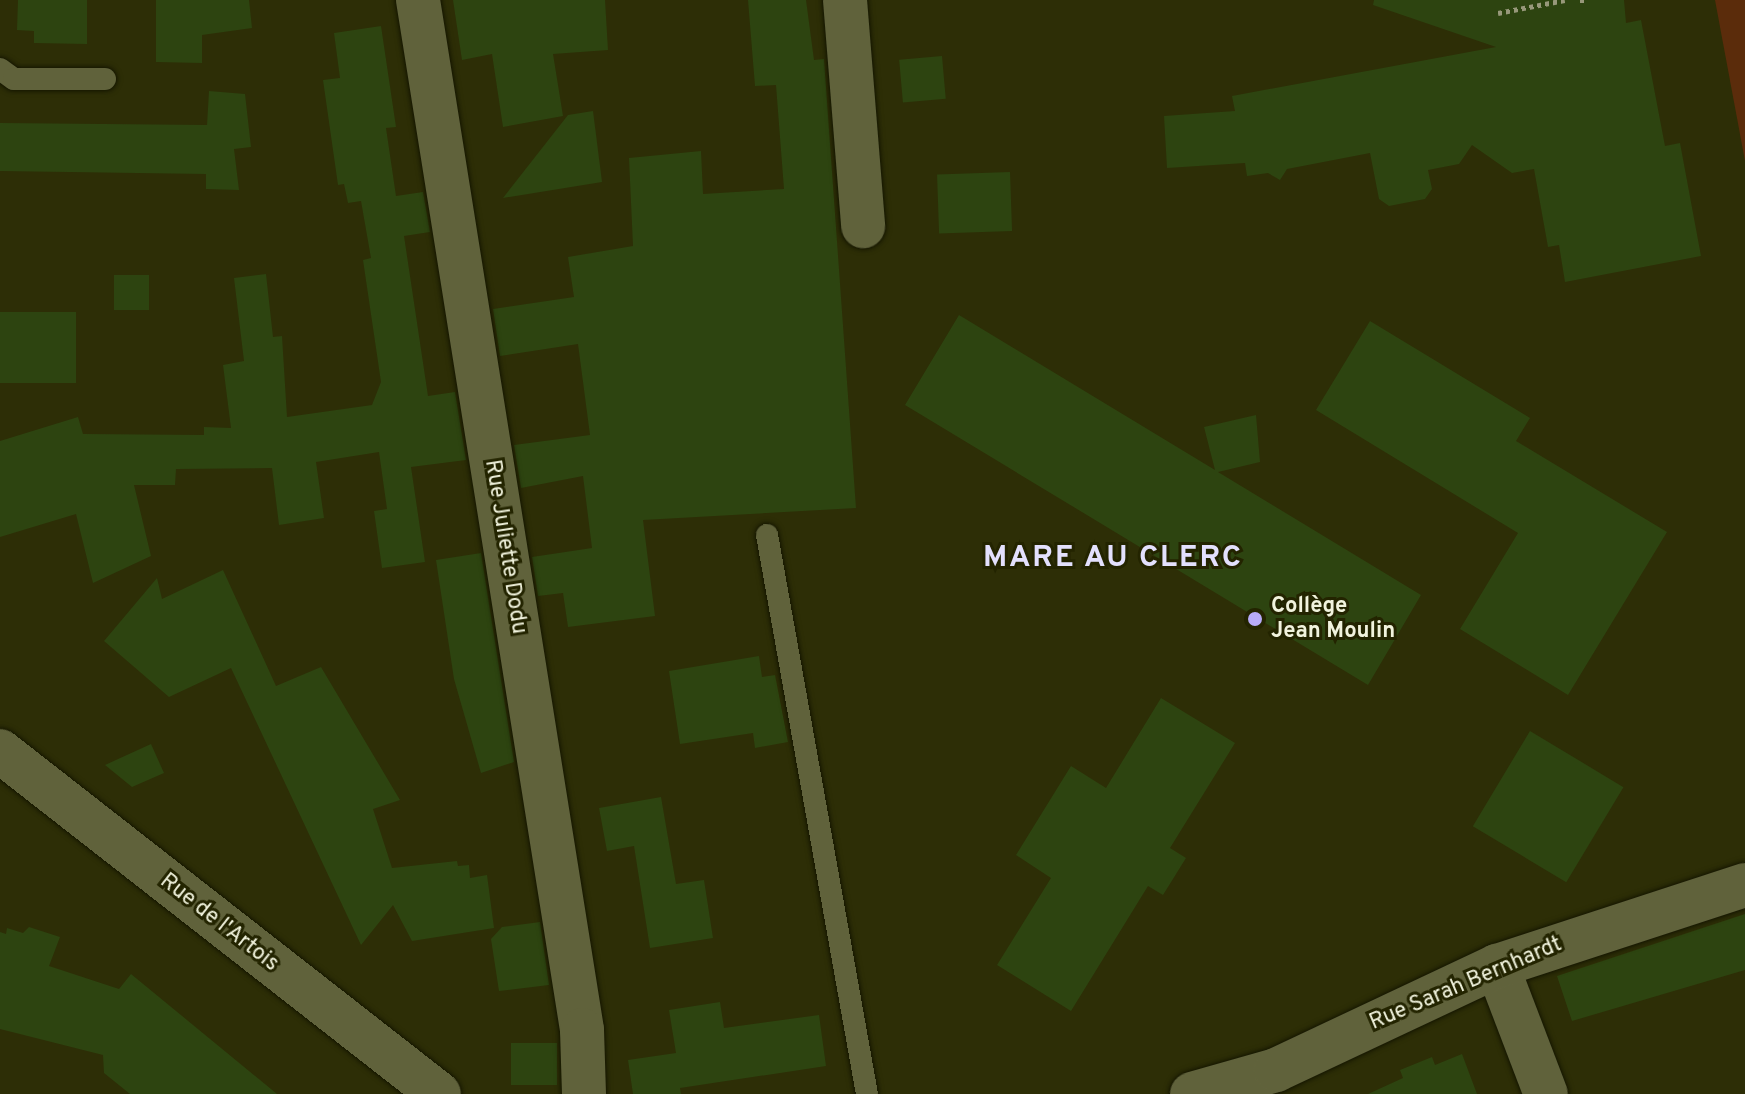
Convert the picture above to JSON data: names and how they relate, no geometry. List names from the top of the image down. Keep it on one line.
{"streets":{"street":["Rue Juliette Dodu","Rue de l'Artois","Rue Sarah Bernhardt"]},"districts":["MARE AU CLERC"],"places":["Collège Jean Moulin"]}
